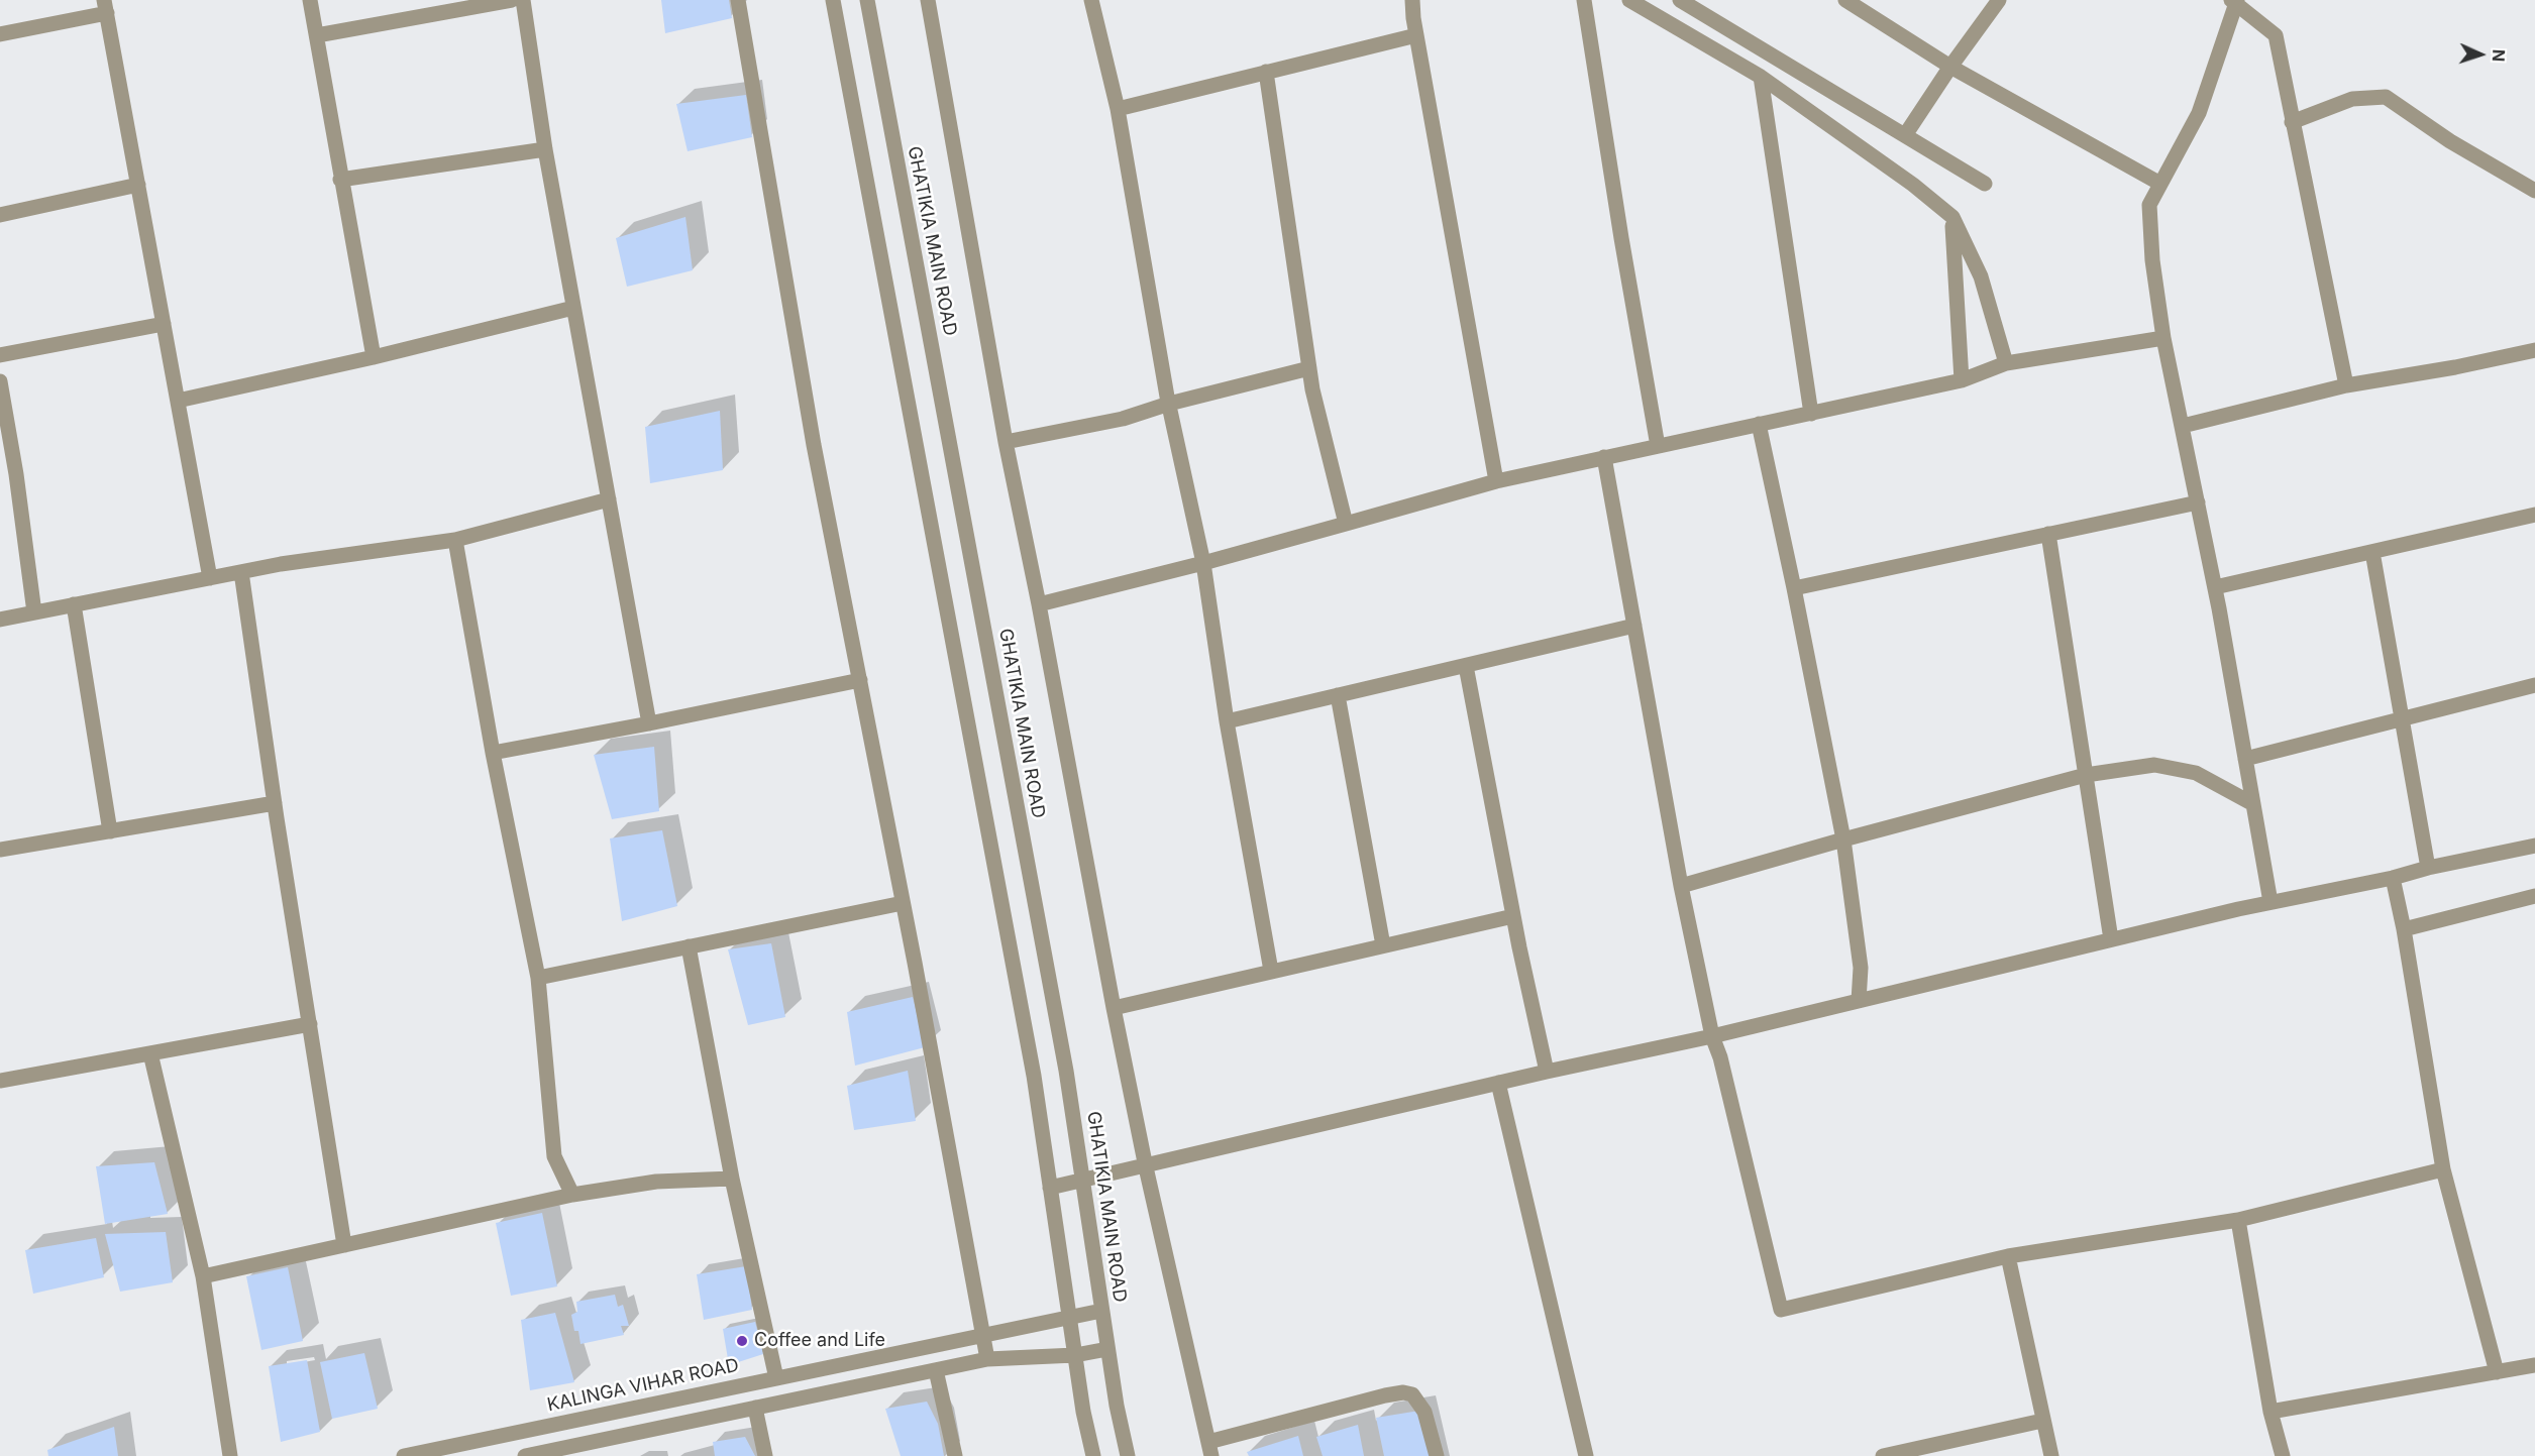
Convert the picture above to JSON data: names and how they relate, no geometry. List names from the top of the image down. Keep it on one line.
{"streets":{"street":["GHATIKIA MAIN ROAD","KALINGA VIHAR ROAD"]},"crossings":[["GHATIKIA MAIN ROAD","KALINGA VIHAR ROAD"]],"places":["Coffee and Life"],"north":"right"}
